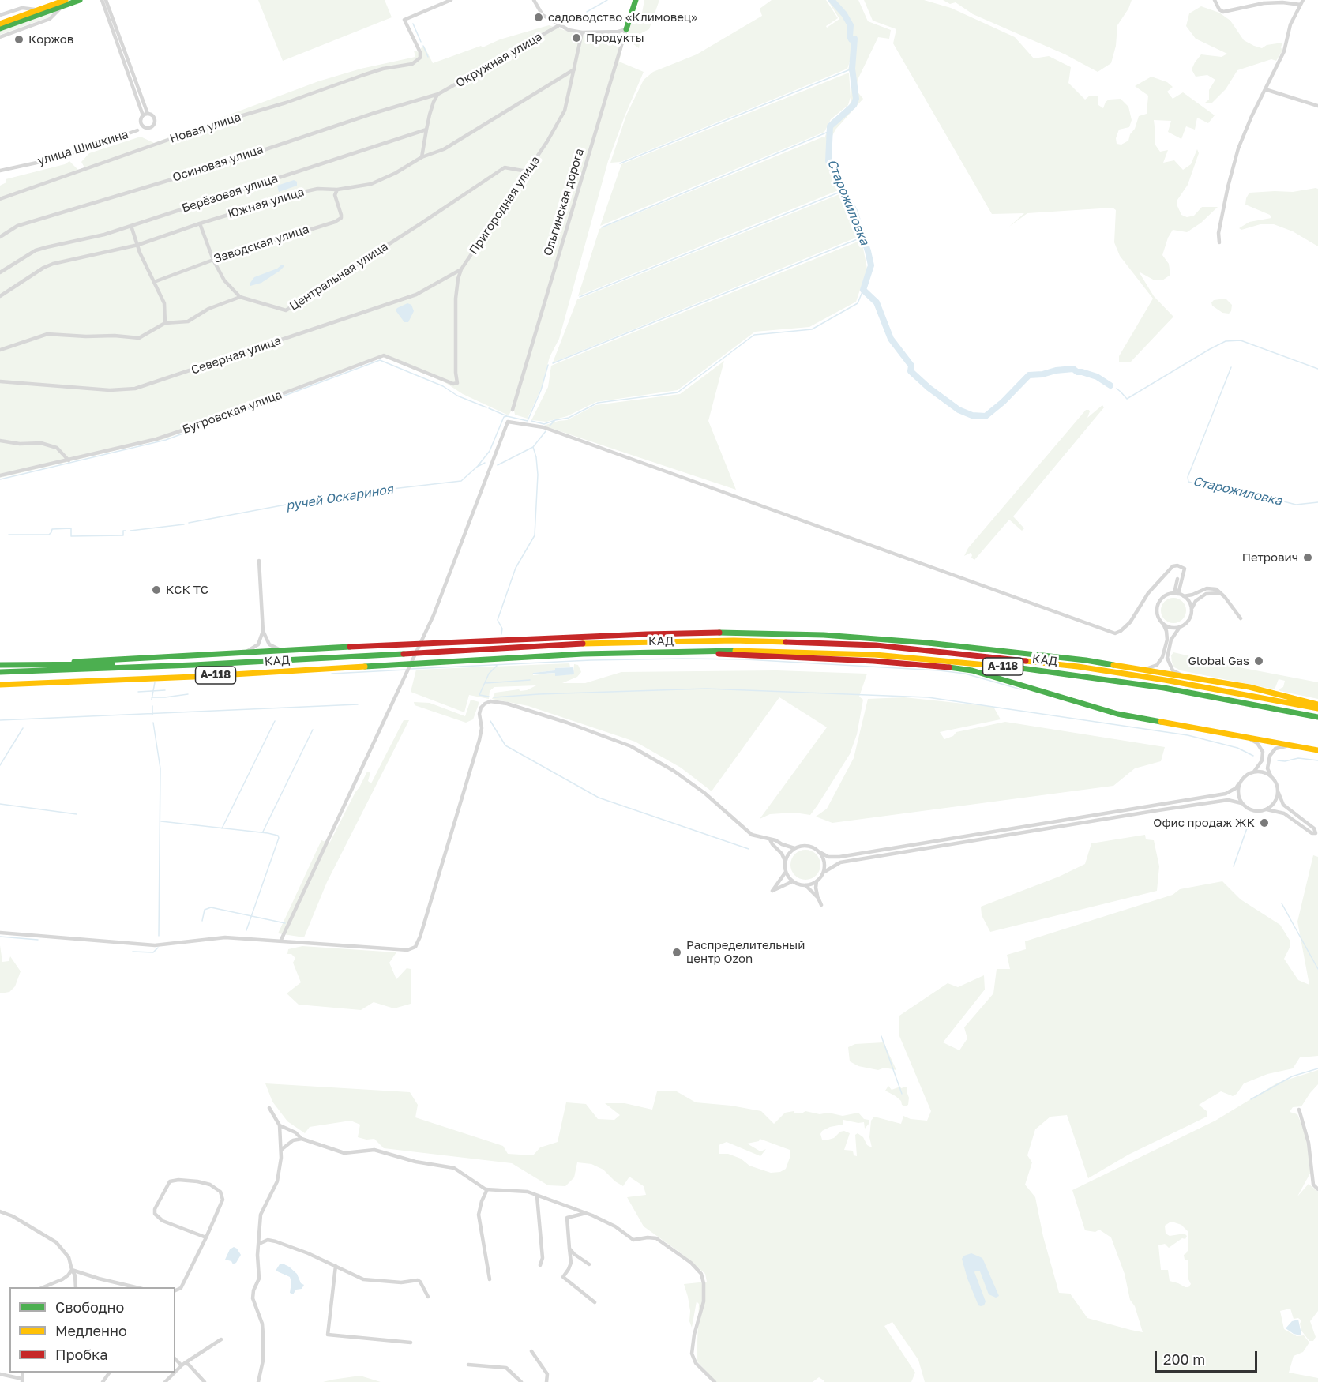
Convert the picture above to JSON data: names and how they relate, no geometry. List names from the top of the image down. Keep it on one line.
{"streets":{"main road":["Ольгинская дорога","КАД","А-118"],"street":["Окружная улица","Новая улица","улица Шишкина","Осиновая улица","Берёзовая улица","Южная улица","Пригородная улица","Заводская улица","Центральная улица","Северная улица","Бугровская улица"]},"crossings":[["Окружная улица","Осиновая улица"],["Южная улица","Пригородная улица"],["Южная улица","Заводская улица"],["Пригородная улица","Центральная улица"],["Пригородная улица","Северная улица"],["Пригородная улица","Бугровская улица"]],"water":["Старожиловка","ручей Оскариноя"],"places":["садоводство «Климовец»","Продукты","Коржов","Петрович","КСК ТС","Global Gas","Офис продаж ЖК","Распределительный центр Ozon"],"legend":["Свободно","Медленно","Пробка"],"scale_bar":"200 m"}
